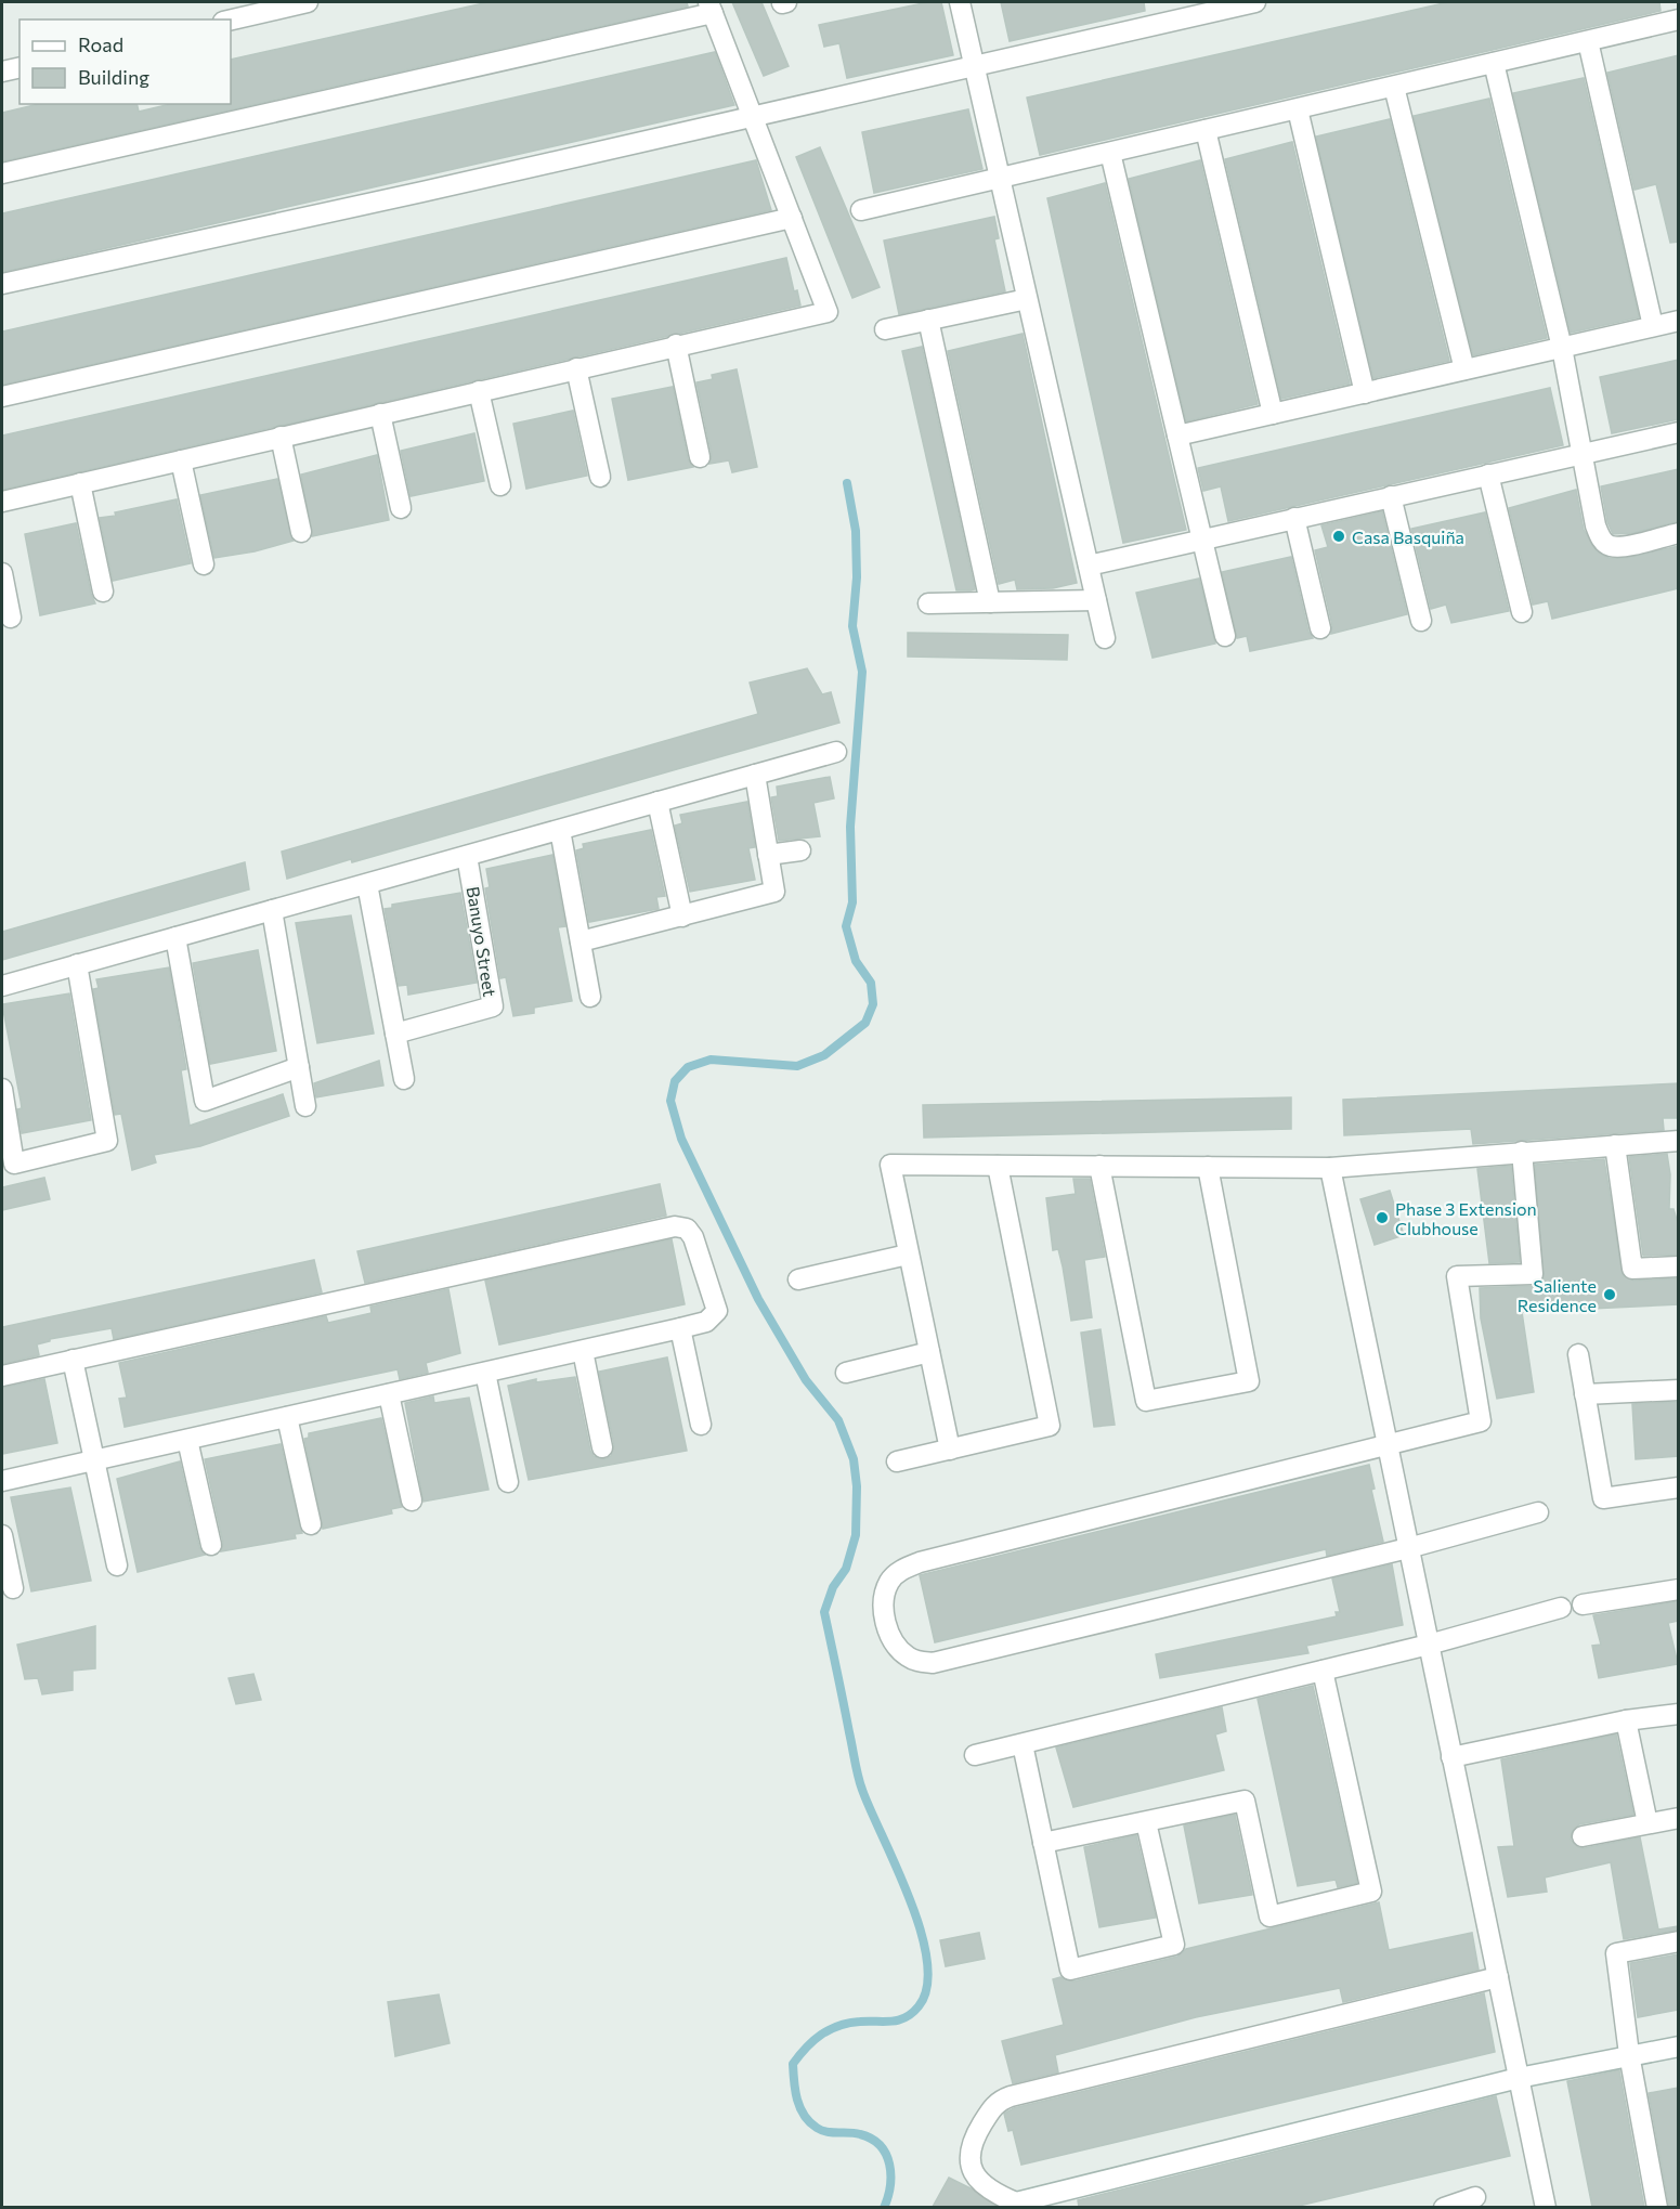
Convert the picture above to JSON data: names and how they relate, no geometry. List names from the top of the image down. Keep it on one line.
{"streets":{"street":["Banuyo Street"]},"places":["Casa Basquiña","Phase 3 Extension Clubhouse","Saliente Residence"],"legend":["Road","Building"]}
